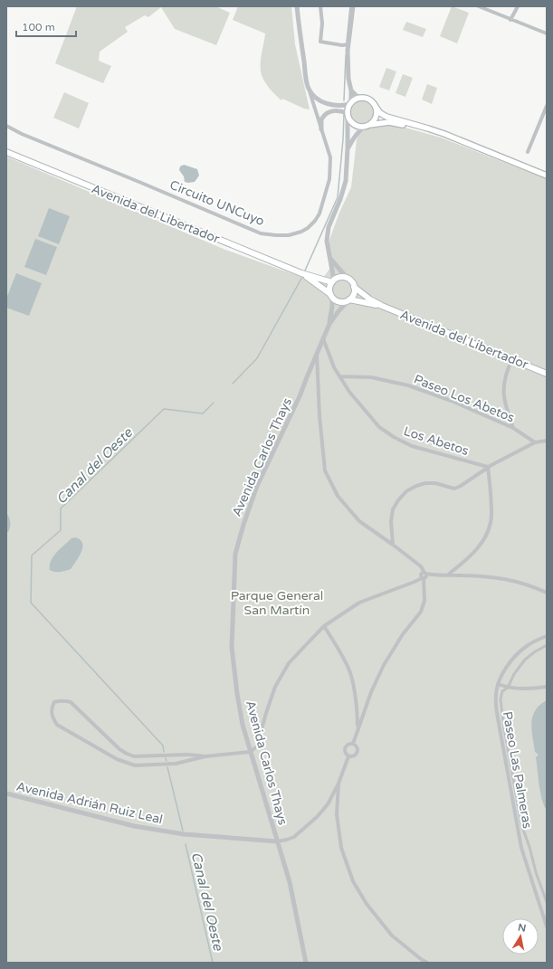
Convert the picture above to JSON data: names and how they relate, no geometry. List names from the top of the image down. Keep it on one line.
{"streets":{"main road":["Avenida del Libertador"],"street":["Circuito UNCuyo","Paseo Los Abetos","Los Abetos","Avenida Carlos Thays","Paseo Las Palmeras","Avenida Adrián Ruiz Leal"]},"crossings":[["Avenida del Libertador","Avenida Carlos Thays"],["Paseo Los Abetos","Los Abetos"],["Los Abetos","Avenida Carlos Thays"],["Avenida Carlos Thays","Avenida Adrián Ruiz Leal"]],"water":["Canal del Oeste"],"parks":["Parque General San Martín"],"scale_bar":"100 m","north":"top"}
